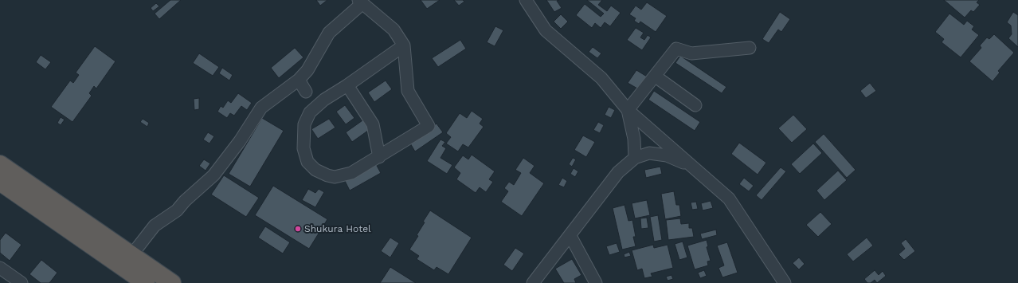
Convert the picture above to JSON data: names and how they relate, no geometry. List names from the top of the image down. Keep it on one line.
{"places":["Shukura Hotel"]}
